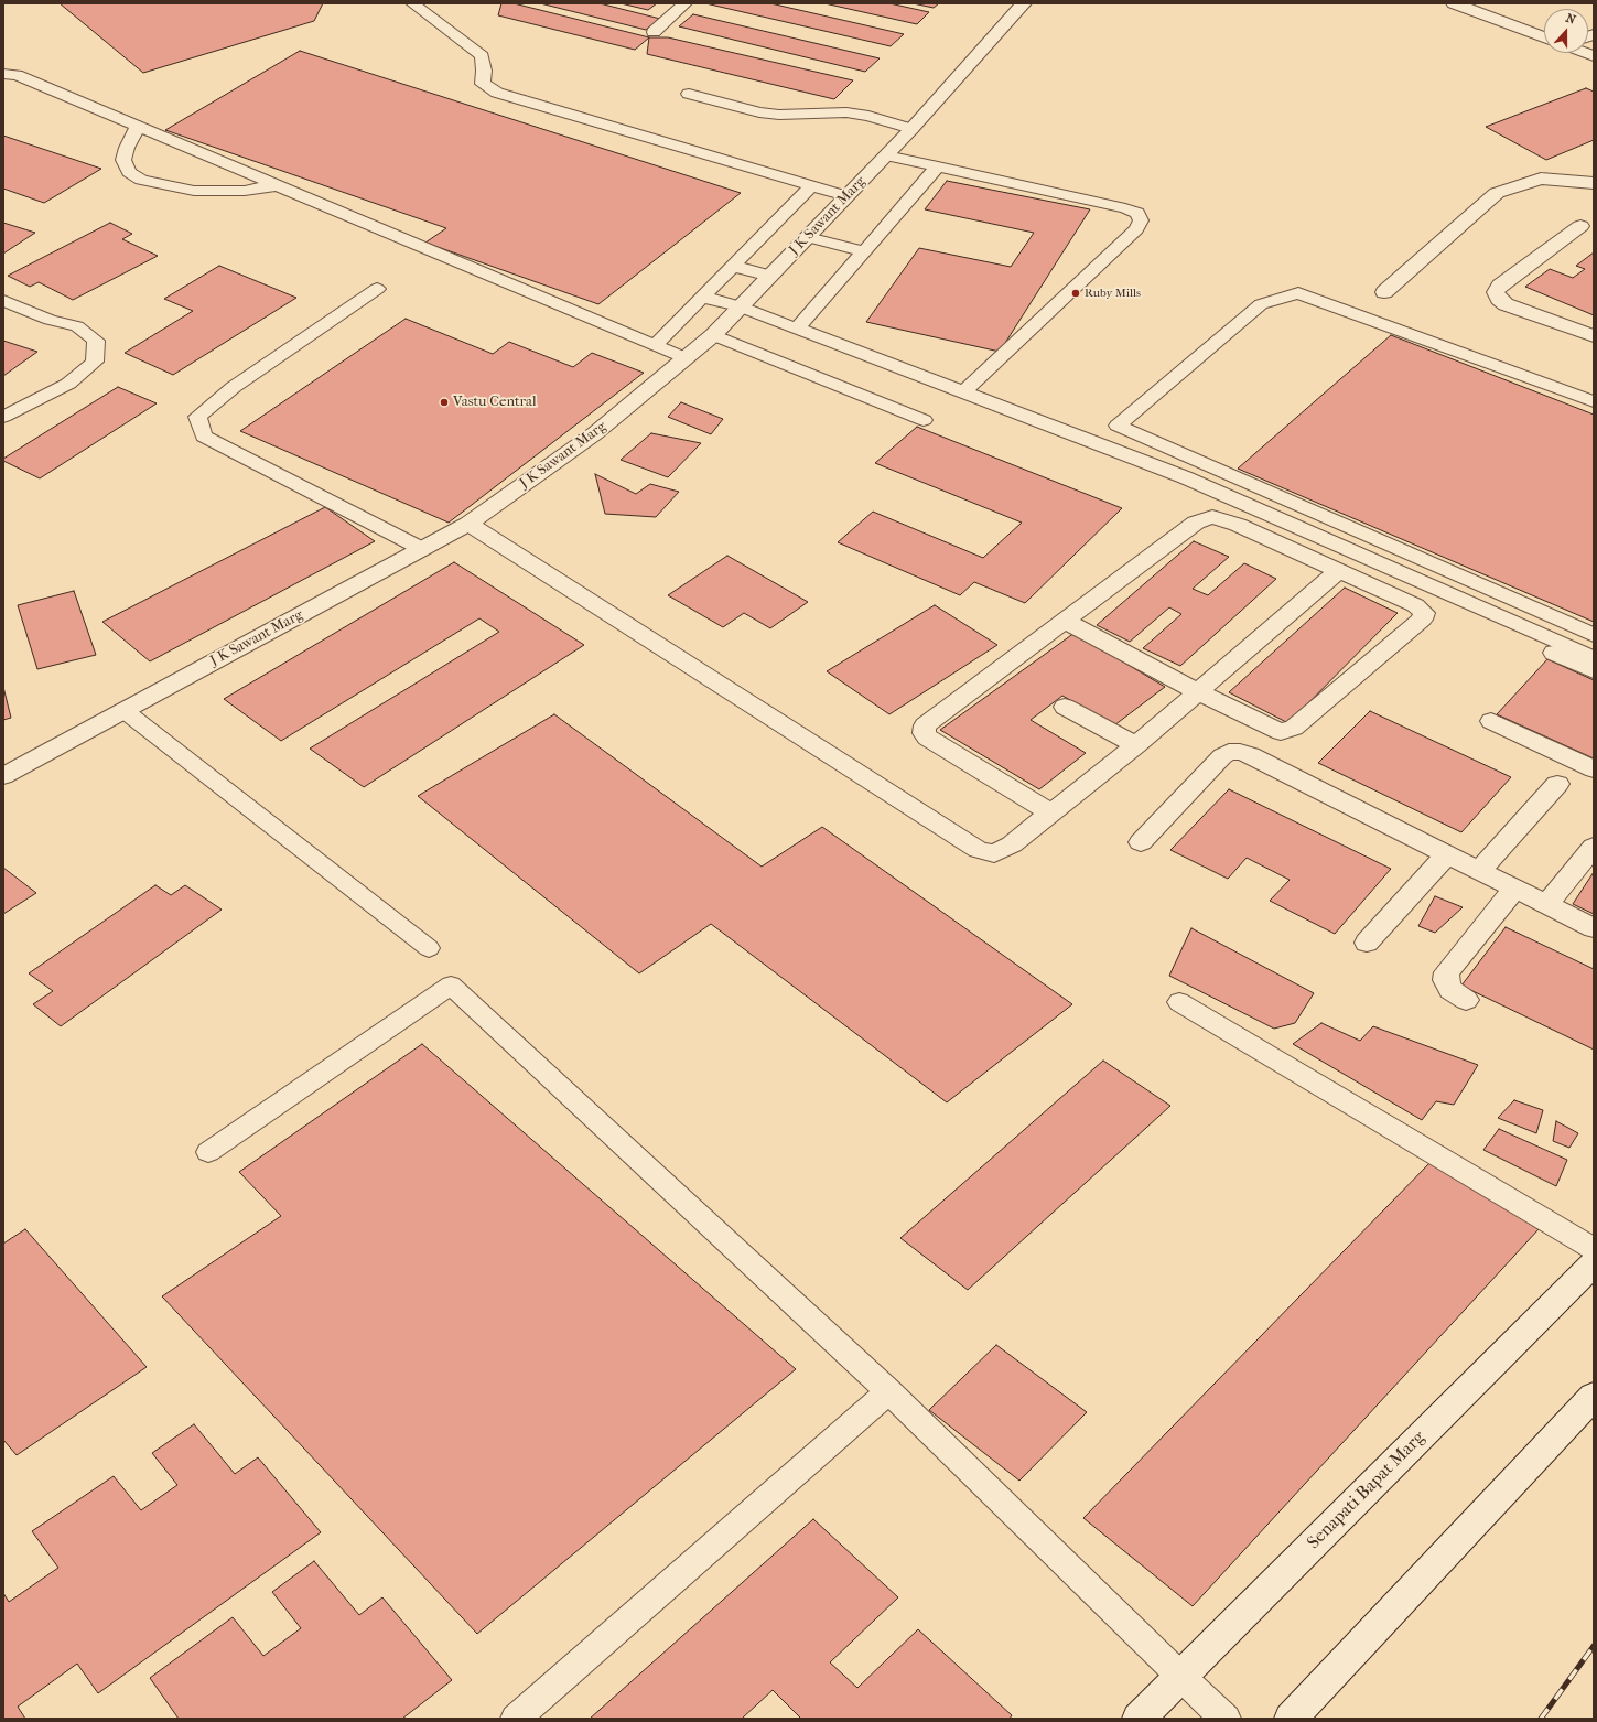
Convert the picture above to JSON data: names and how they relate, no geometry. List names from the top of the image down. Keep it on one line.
{"streets":{"street":["J K Sawant Marg","Senapati Bapat Marg"]},"places":["Ruby Mills","Vastu Central"],"north":"top"}
